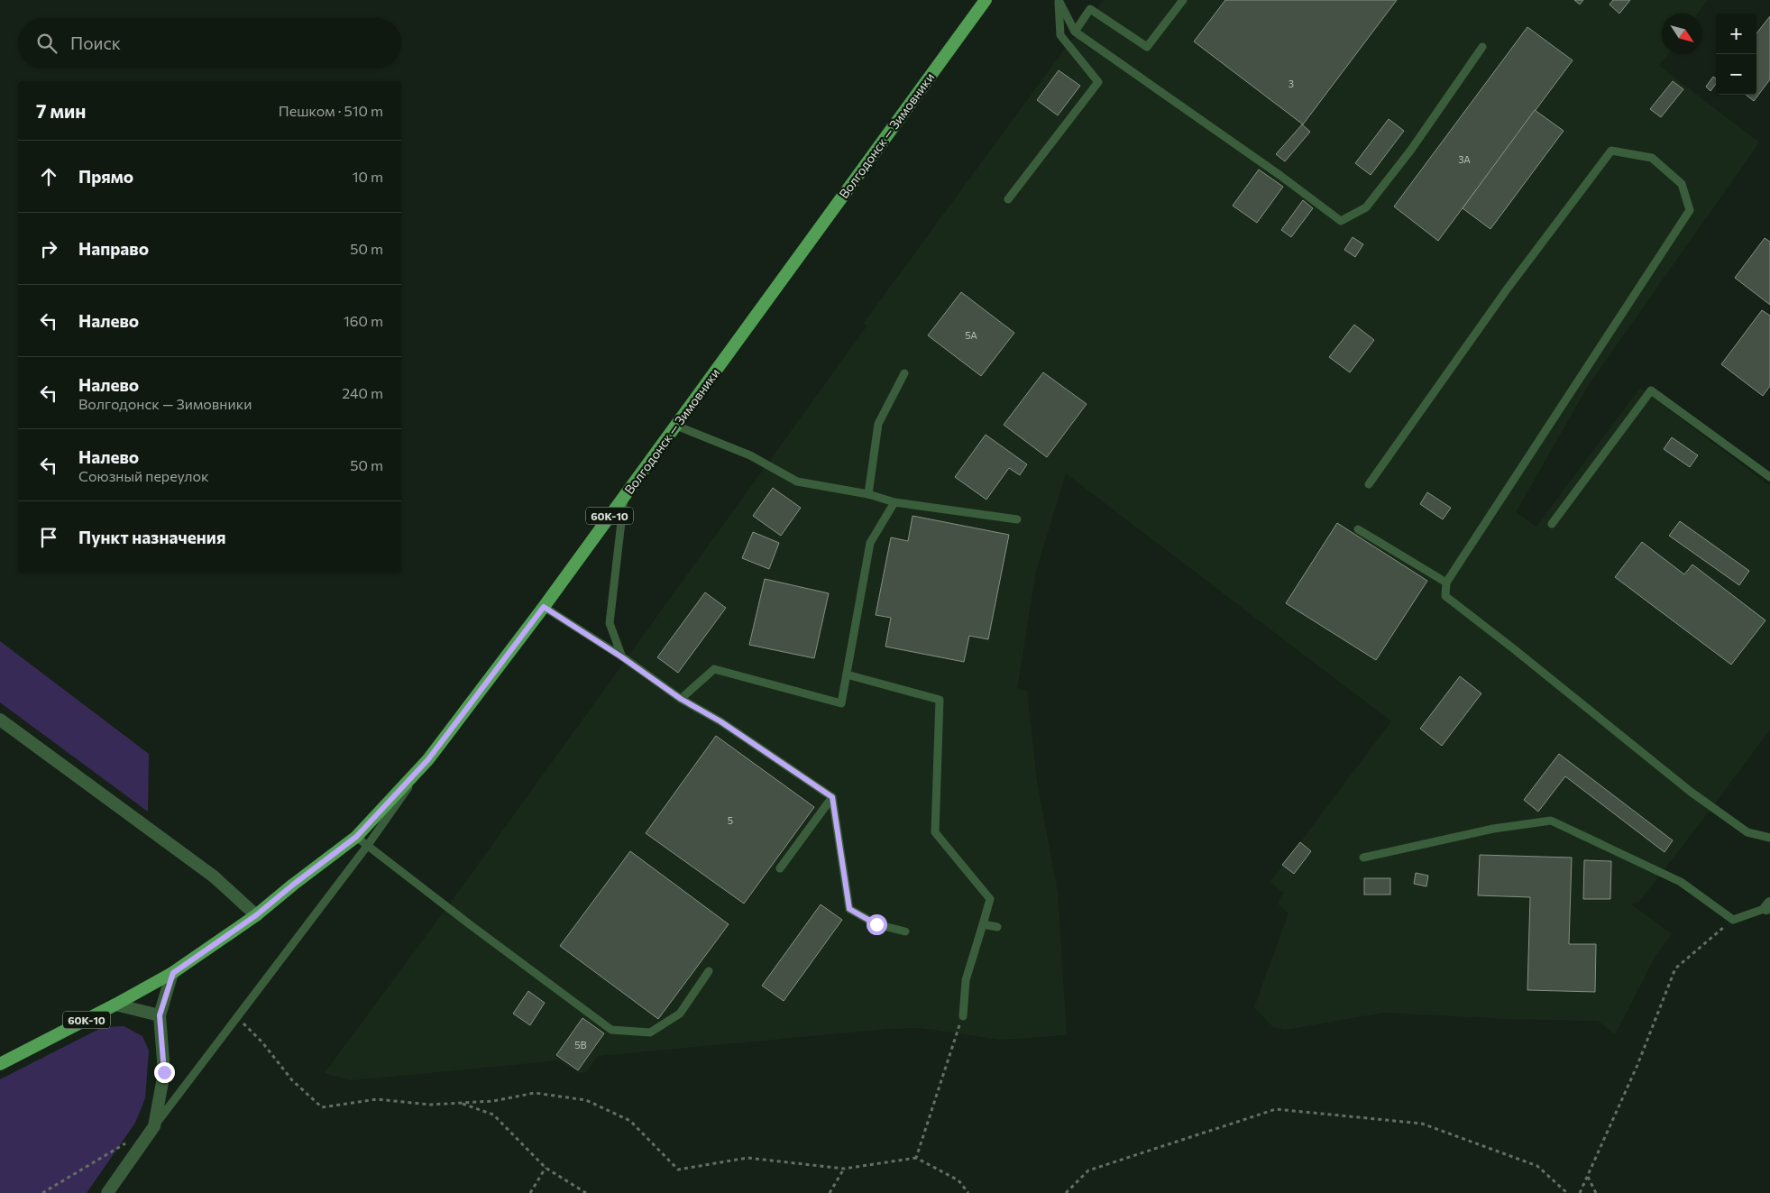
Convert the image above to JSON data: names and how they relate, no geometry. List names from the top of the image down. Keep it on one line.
{"streets":{"main road":["Волгодонск — Зимовники","60К-10"]},"house_numbers":["3","3А","5А","5","5В"],"north":"bottom right","page":{"map_buttons":["+","−"],"search":"Поиск","heading":["7 мин","Пешком · 510 m"],"list":[["Прямо","10 m"],["Направо","50 m"],["Налево","160 m"],["Налево","Волгодонск — Зимовники","240 m"],["Налево","Союзный переулок","50 m"],"Пункт назначения"]}}
